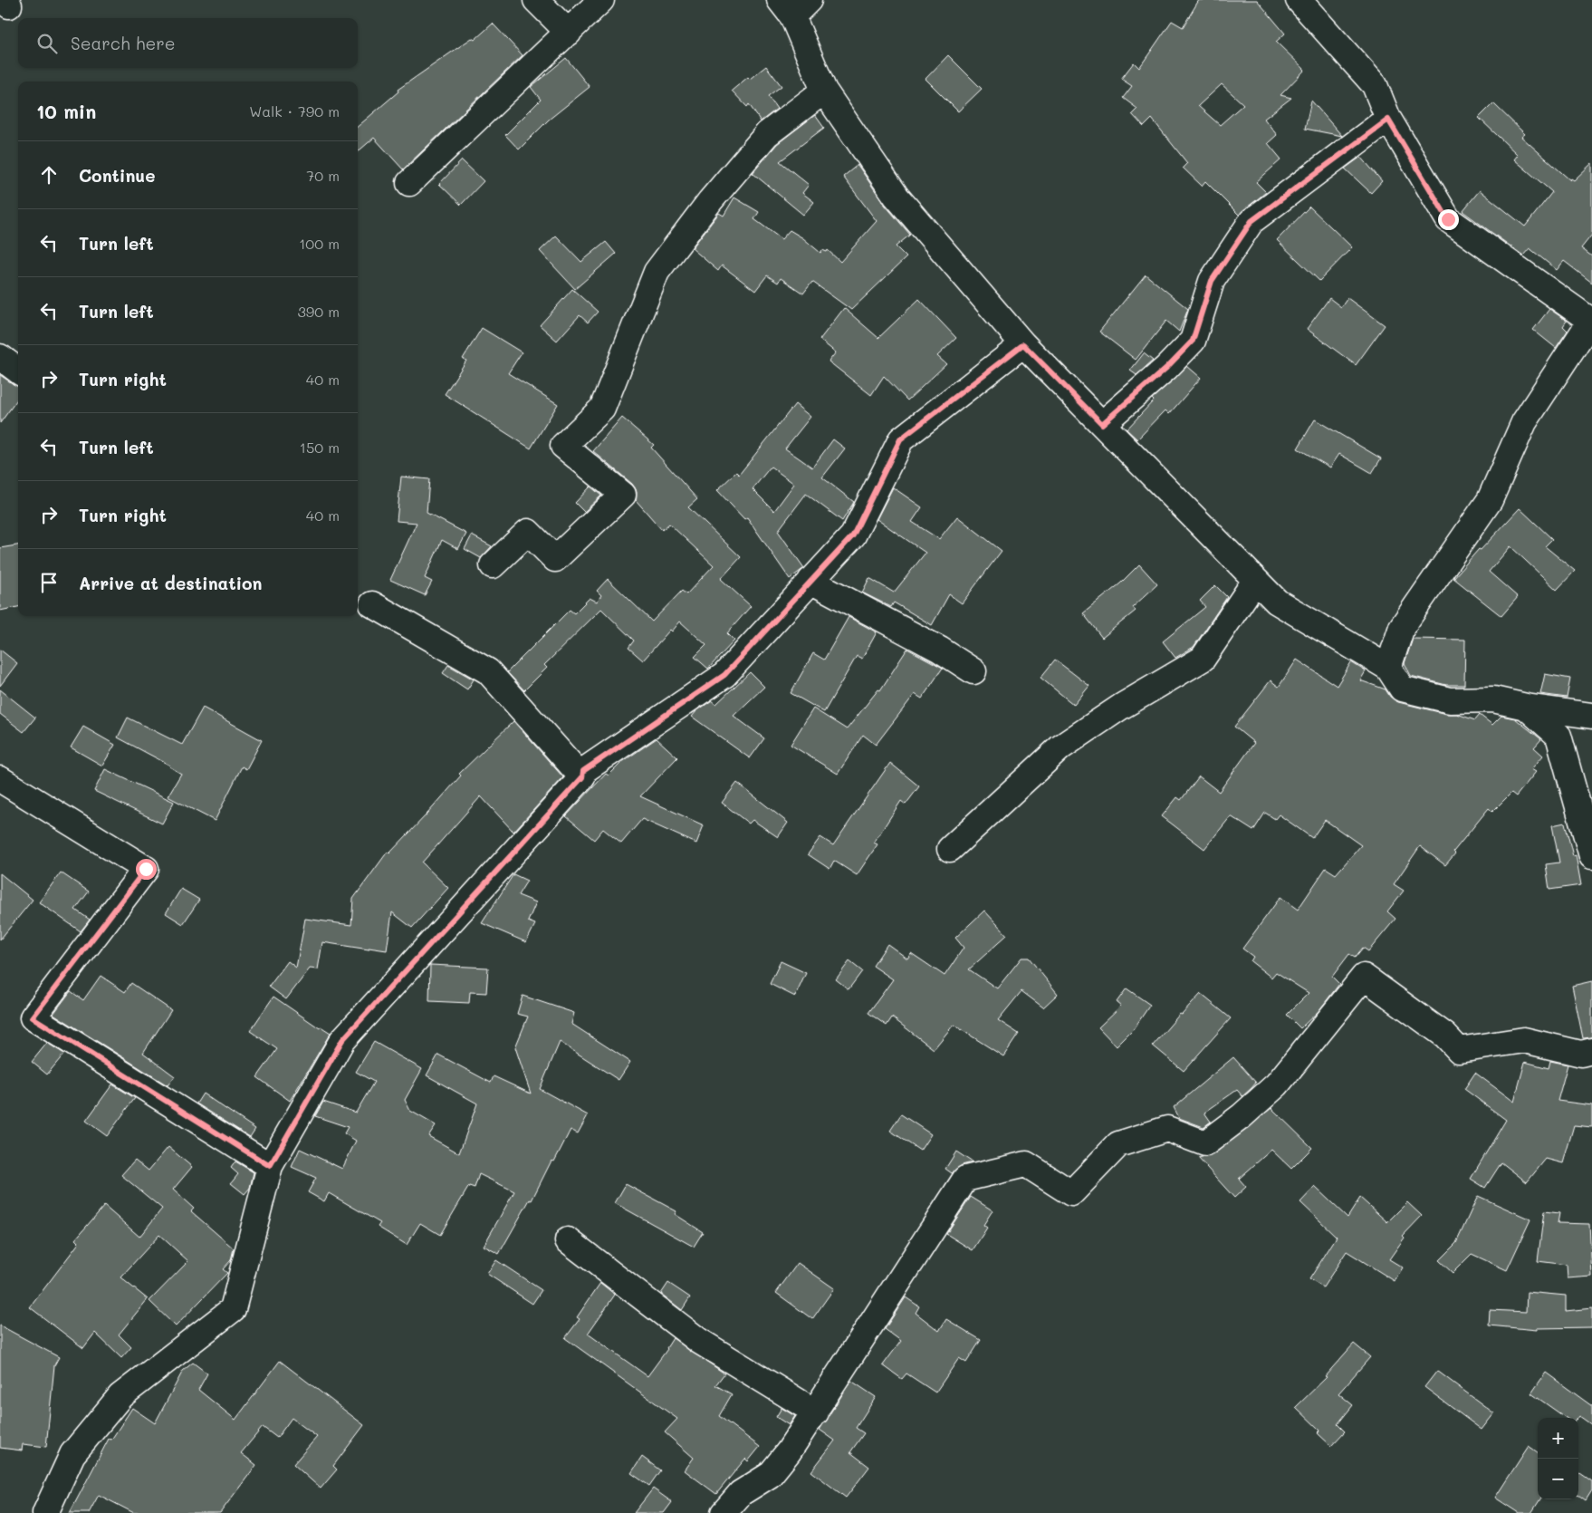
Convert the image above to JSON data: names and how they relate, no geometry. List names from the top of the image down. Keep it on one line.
{"page":{"search":"Search here","heading":["10 min","Walk · 790 m"],"list":[["Continue","70 m"],["Turn left","100 m"],["Turn left","390 m"],["Turn right","40 m"],["Turn left","150 m"],["Turn right","40 m"],"Arrive at destination"],"map_buttons":["+","−"]}}
